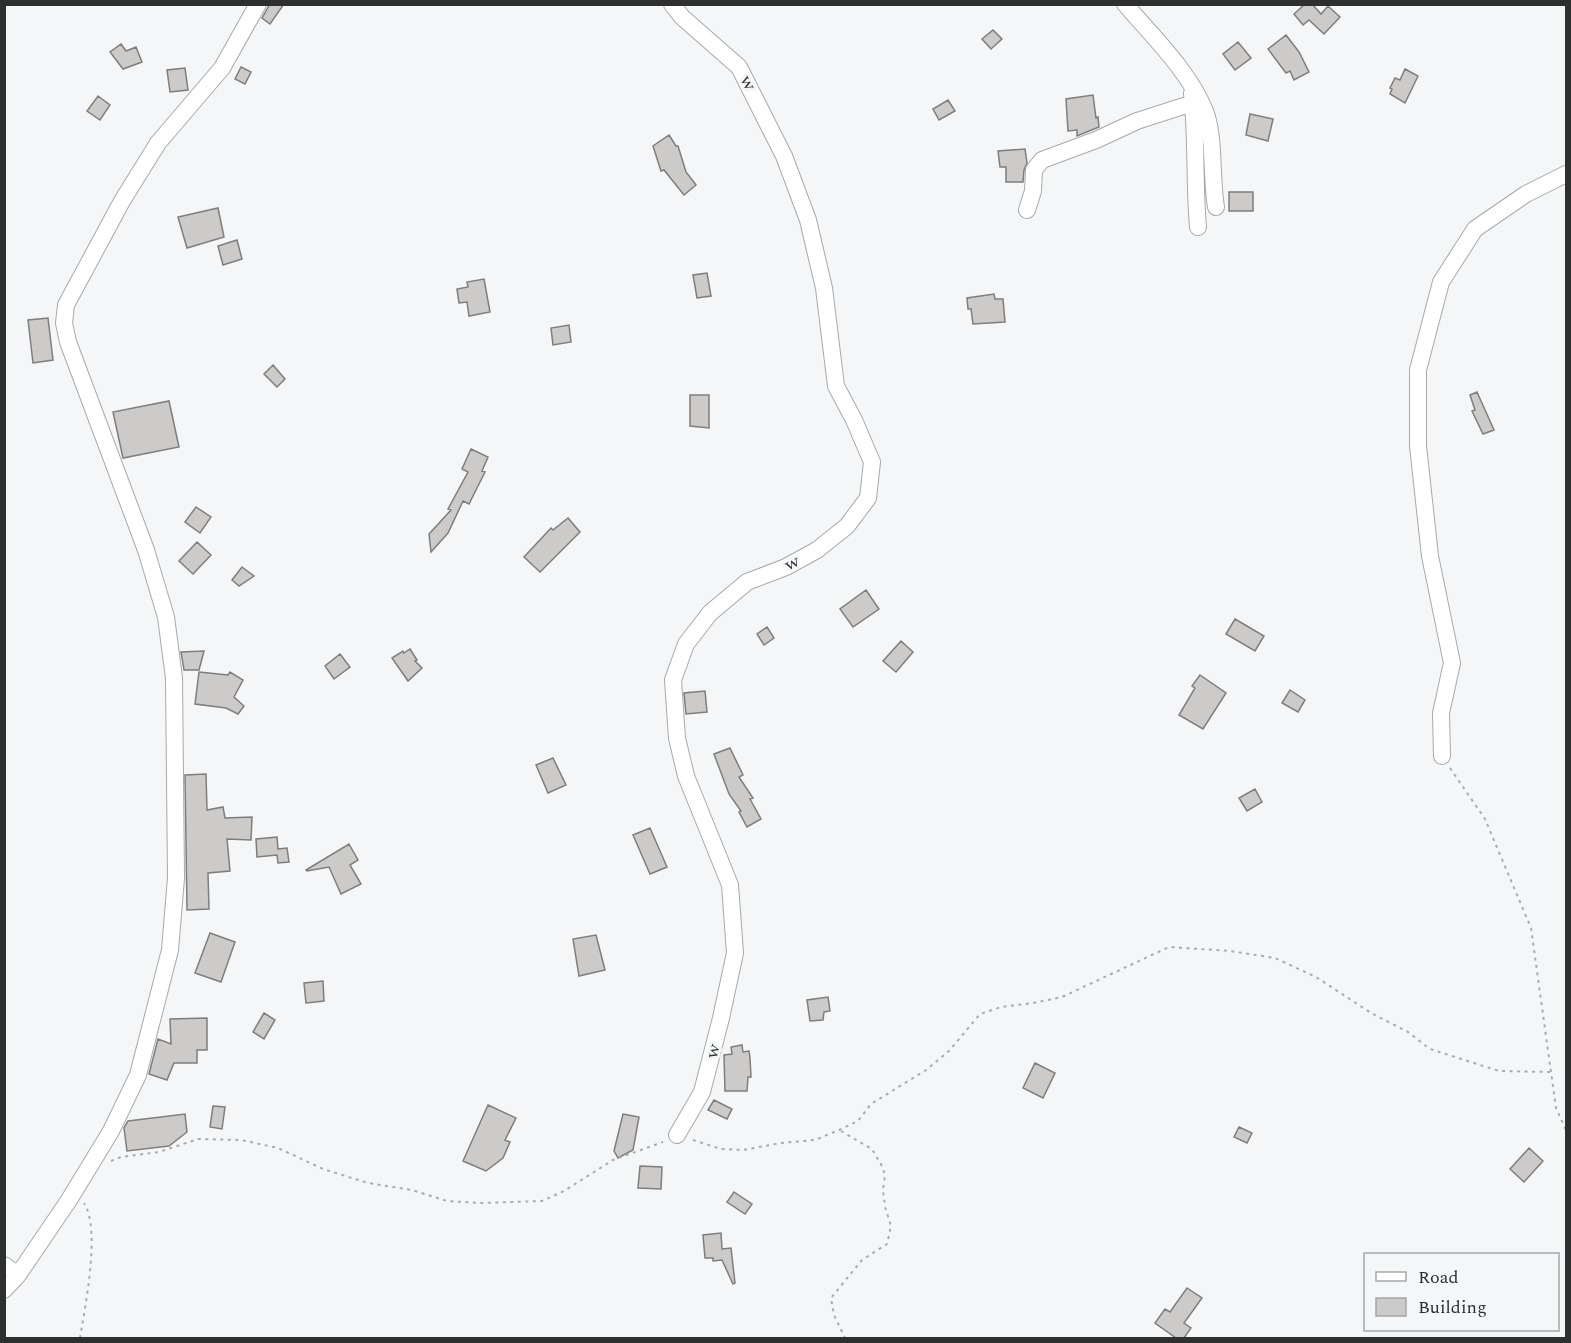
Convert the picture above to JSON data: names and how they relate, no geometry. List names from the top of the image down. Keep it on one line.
{"streets":{"street":["w"]},"legend":["Road","Building"]}
